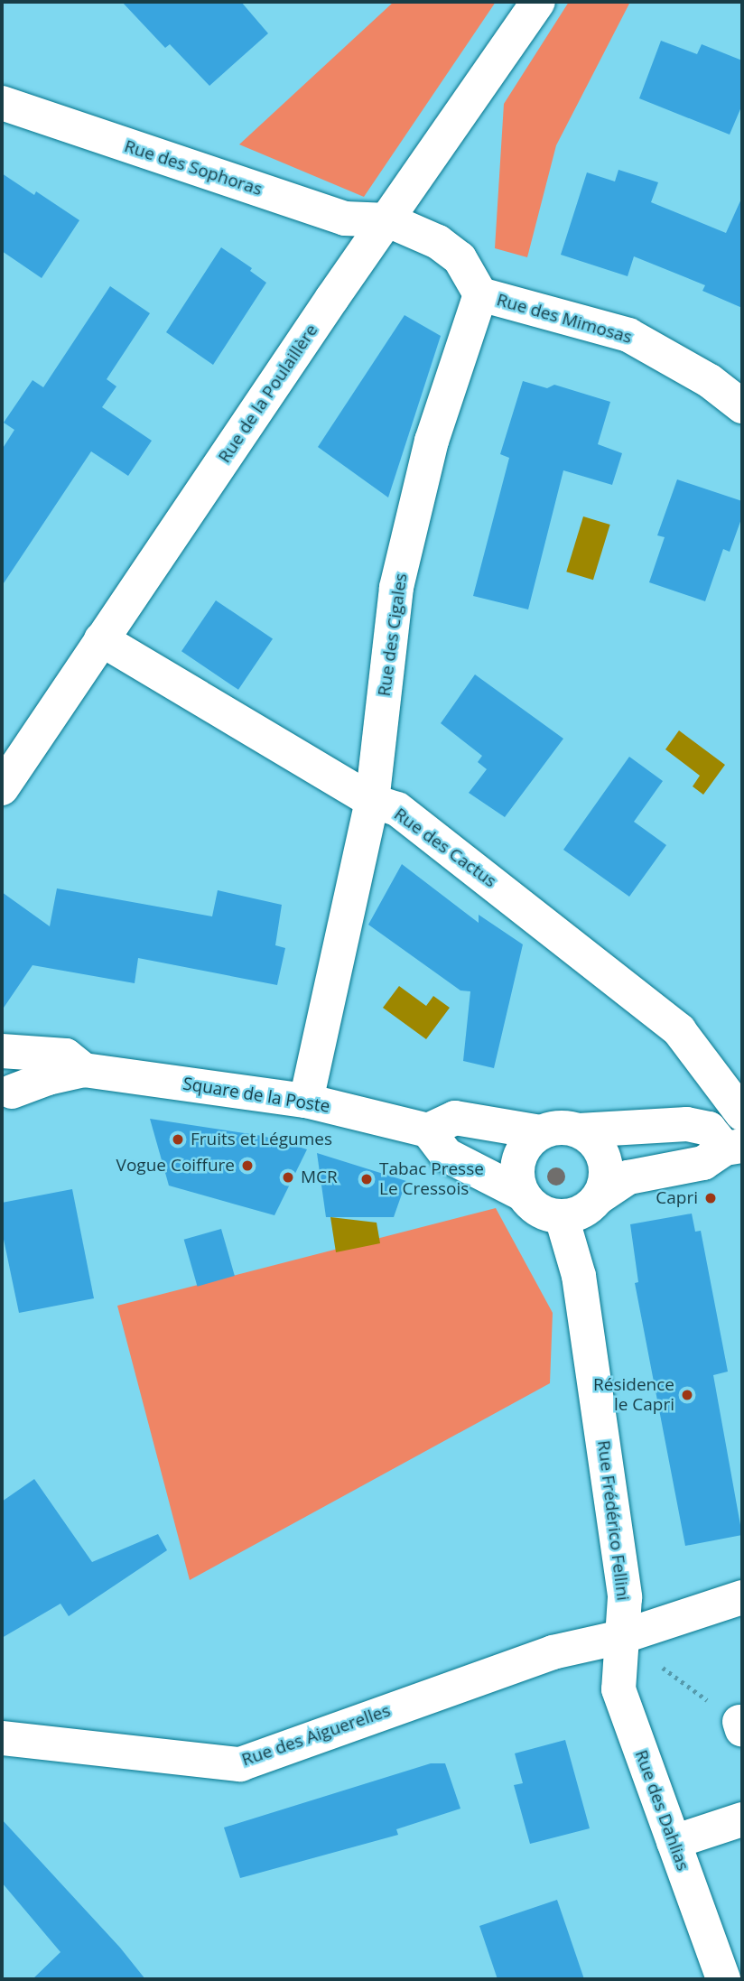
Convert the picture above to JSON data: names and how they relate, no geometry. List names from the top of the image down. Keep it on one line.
{"streets":{"street":["Rue des Sophoras","Rue des Mimosas","Rue de la Poulaillère","Rue des Cigales","Rue des Cactus","Square de la Poste","Rue Frédérico Fellini","Rue des Aiguerelles","Rue des Dahlias"]},"crossings":[["Rue des Sophoras","Rue de la Poulaillère"],["Rue des Mimosas","Rue des Cigales"],["Rue de la Poulaillère","Rue des Cactus"],["Rue des Cigales","Rue des Cactus"],["Rue des Cigales","Square de la Poste"],["Rue Frédérico Fellini","Rue des Aiguerelles"],["Rue Frédérico Fellini","Rue des Dahlias"],["Rue des Aiguerelles","Rue des Dahlias"]],"places":["Fruits et Légumes","Vogue Coiffure","MCR","Tabac Presse Le Cressois","Capri","Résidence le Capri"]}
